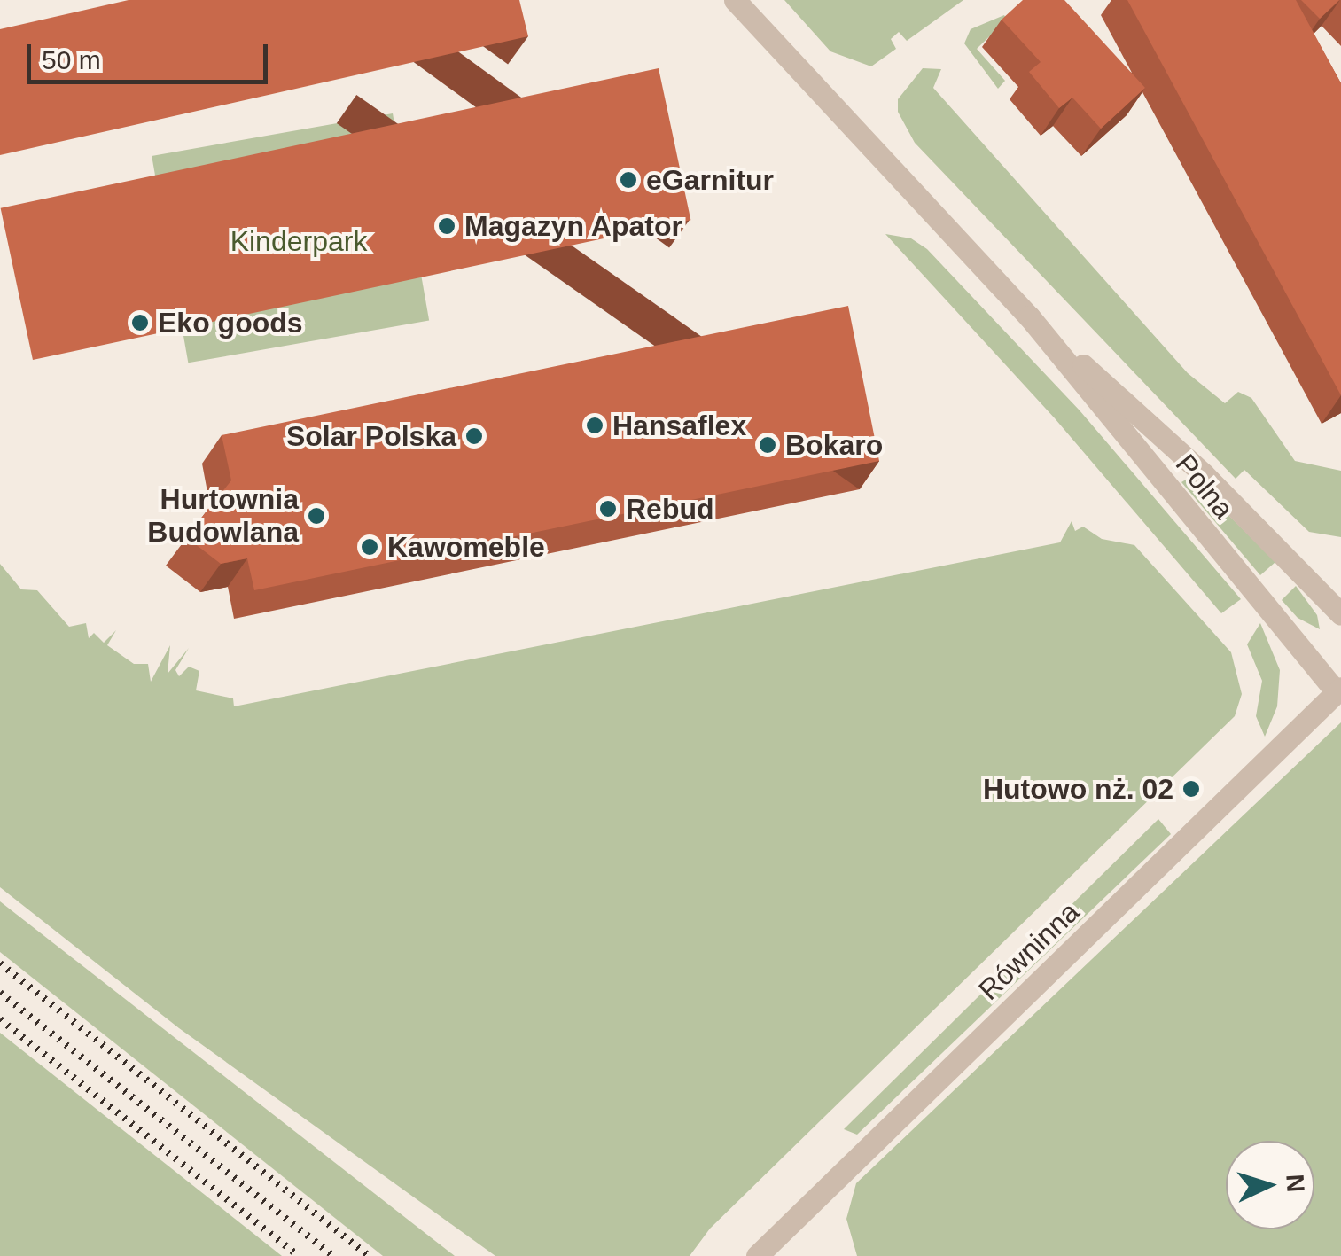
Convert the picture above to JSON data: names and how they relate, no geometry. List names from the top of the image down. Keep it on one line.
{"streets":{"street":["Polna","Równinna"]},"crossings":[["Polna","Równinna"]],"parks":["Kinderpark"],"places":["eGarnitur","Magazyn Apator","Eko goods","Hansaflex","Solar Polska","Bokaro","Rebud","Hurtownia Budowlana","Kawomeble","Hutowo nż. 02"],"scale_bar":"50 m","north":"right"}
